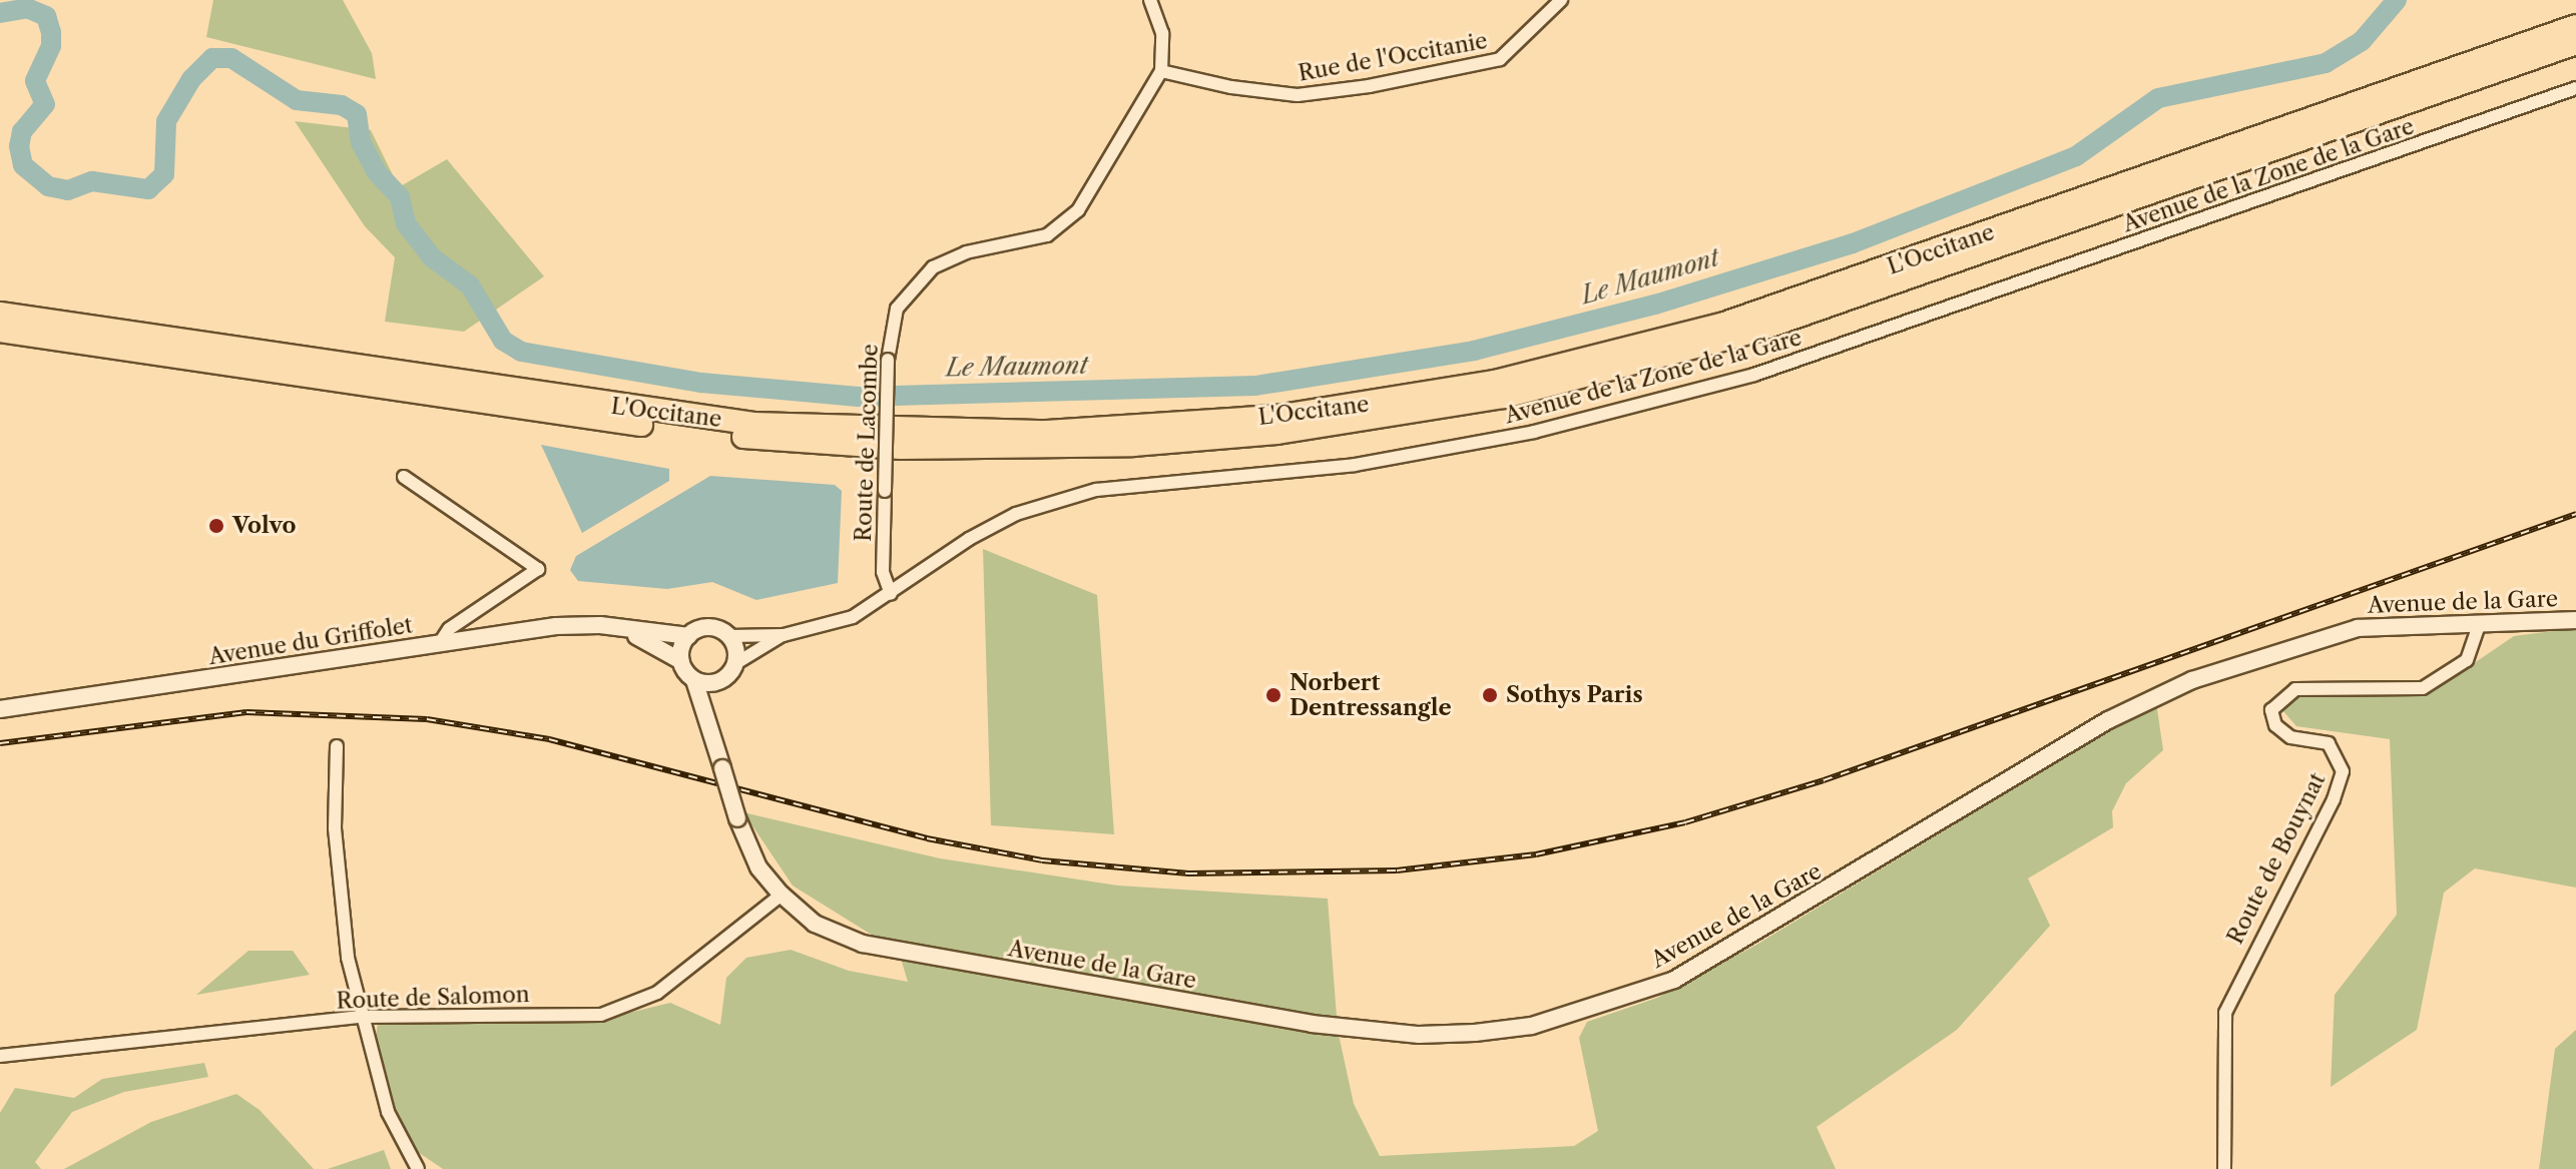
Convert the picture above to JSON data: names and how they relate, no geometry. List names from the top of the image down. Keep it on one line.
{"streets":{"highway":["L'Occitane"],"street":["Rue de l'Occitanie","Avenue de la Zone de la Gare","Route de Lacombe","Avenue de la Gare","Avenue du Griffolet","Route de Bouynat","Route de Salomon"]},"crossings":[["Rue de l'Occitanie","Route de Lacombe"],["Avenue de la Zone de la Gare","Route de Lacombe"],["Avenue de la Zone de la Gare","Avenue de la Gare"],["Avenue de la Zone de la Gare","Avenue du Griffolet"],["Avenue de la Gare","Avenue du Griffolet"],["Avenue de la Gare","Route de Bouynat"],["Avenue de la Gare","Route de Salomon"]],"water":["Le Maumont"],"places":["Volvo","Norbert Dentressangle","Sothys Paris"]}
